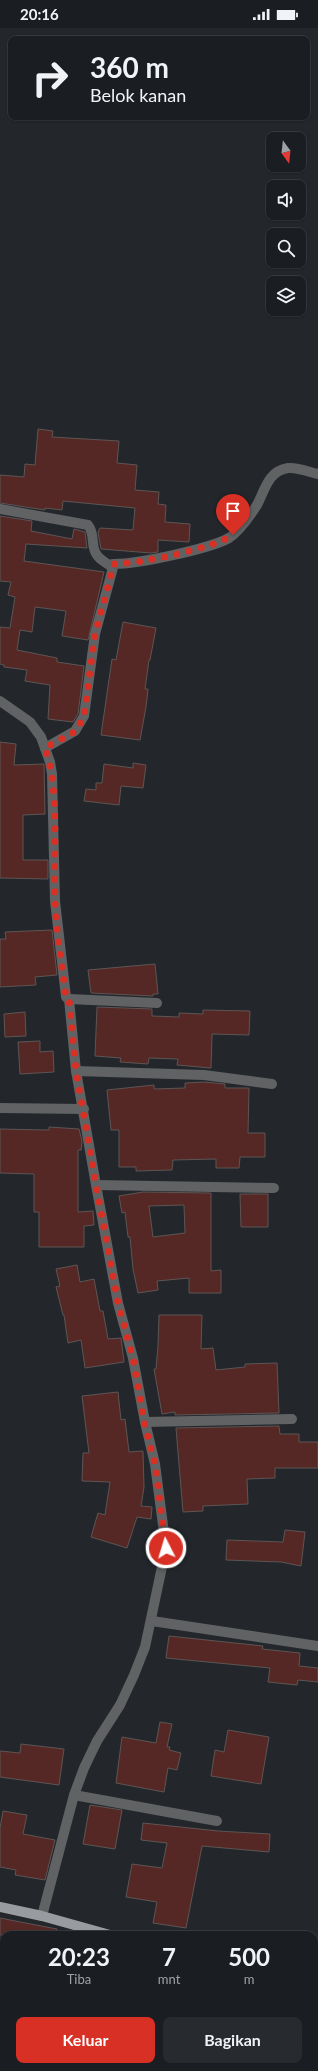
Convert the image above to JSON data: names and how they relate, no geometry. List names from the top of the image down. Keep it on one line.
{"north":"bottom","page":{"status":"20:16","turn":["360 m","Belok kanan"],"eta":["20:23","Tiba","7","mnt","500","m"],"buttons":["Keluar","Bagikan"]}}
